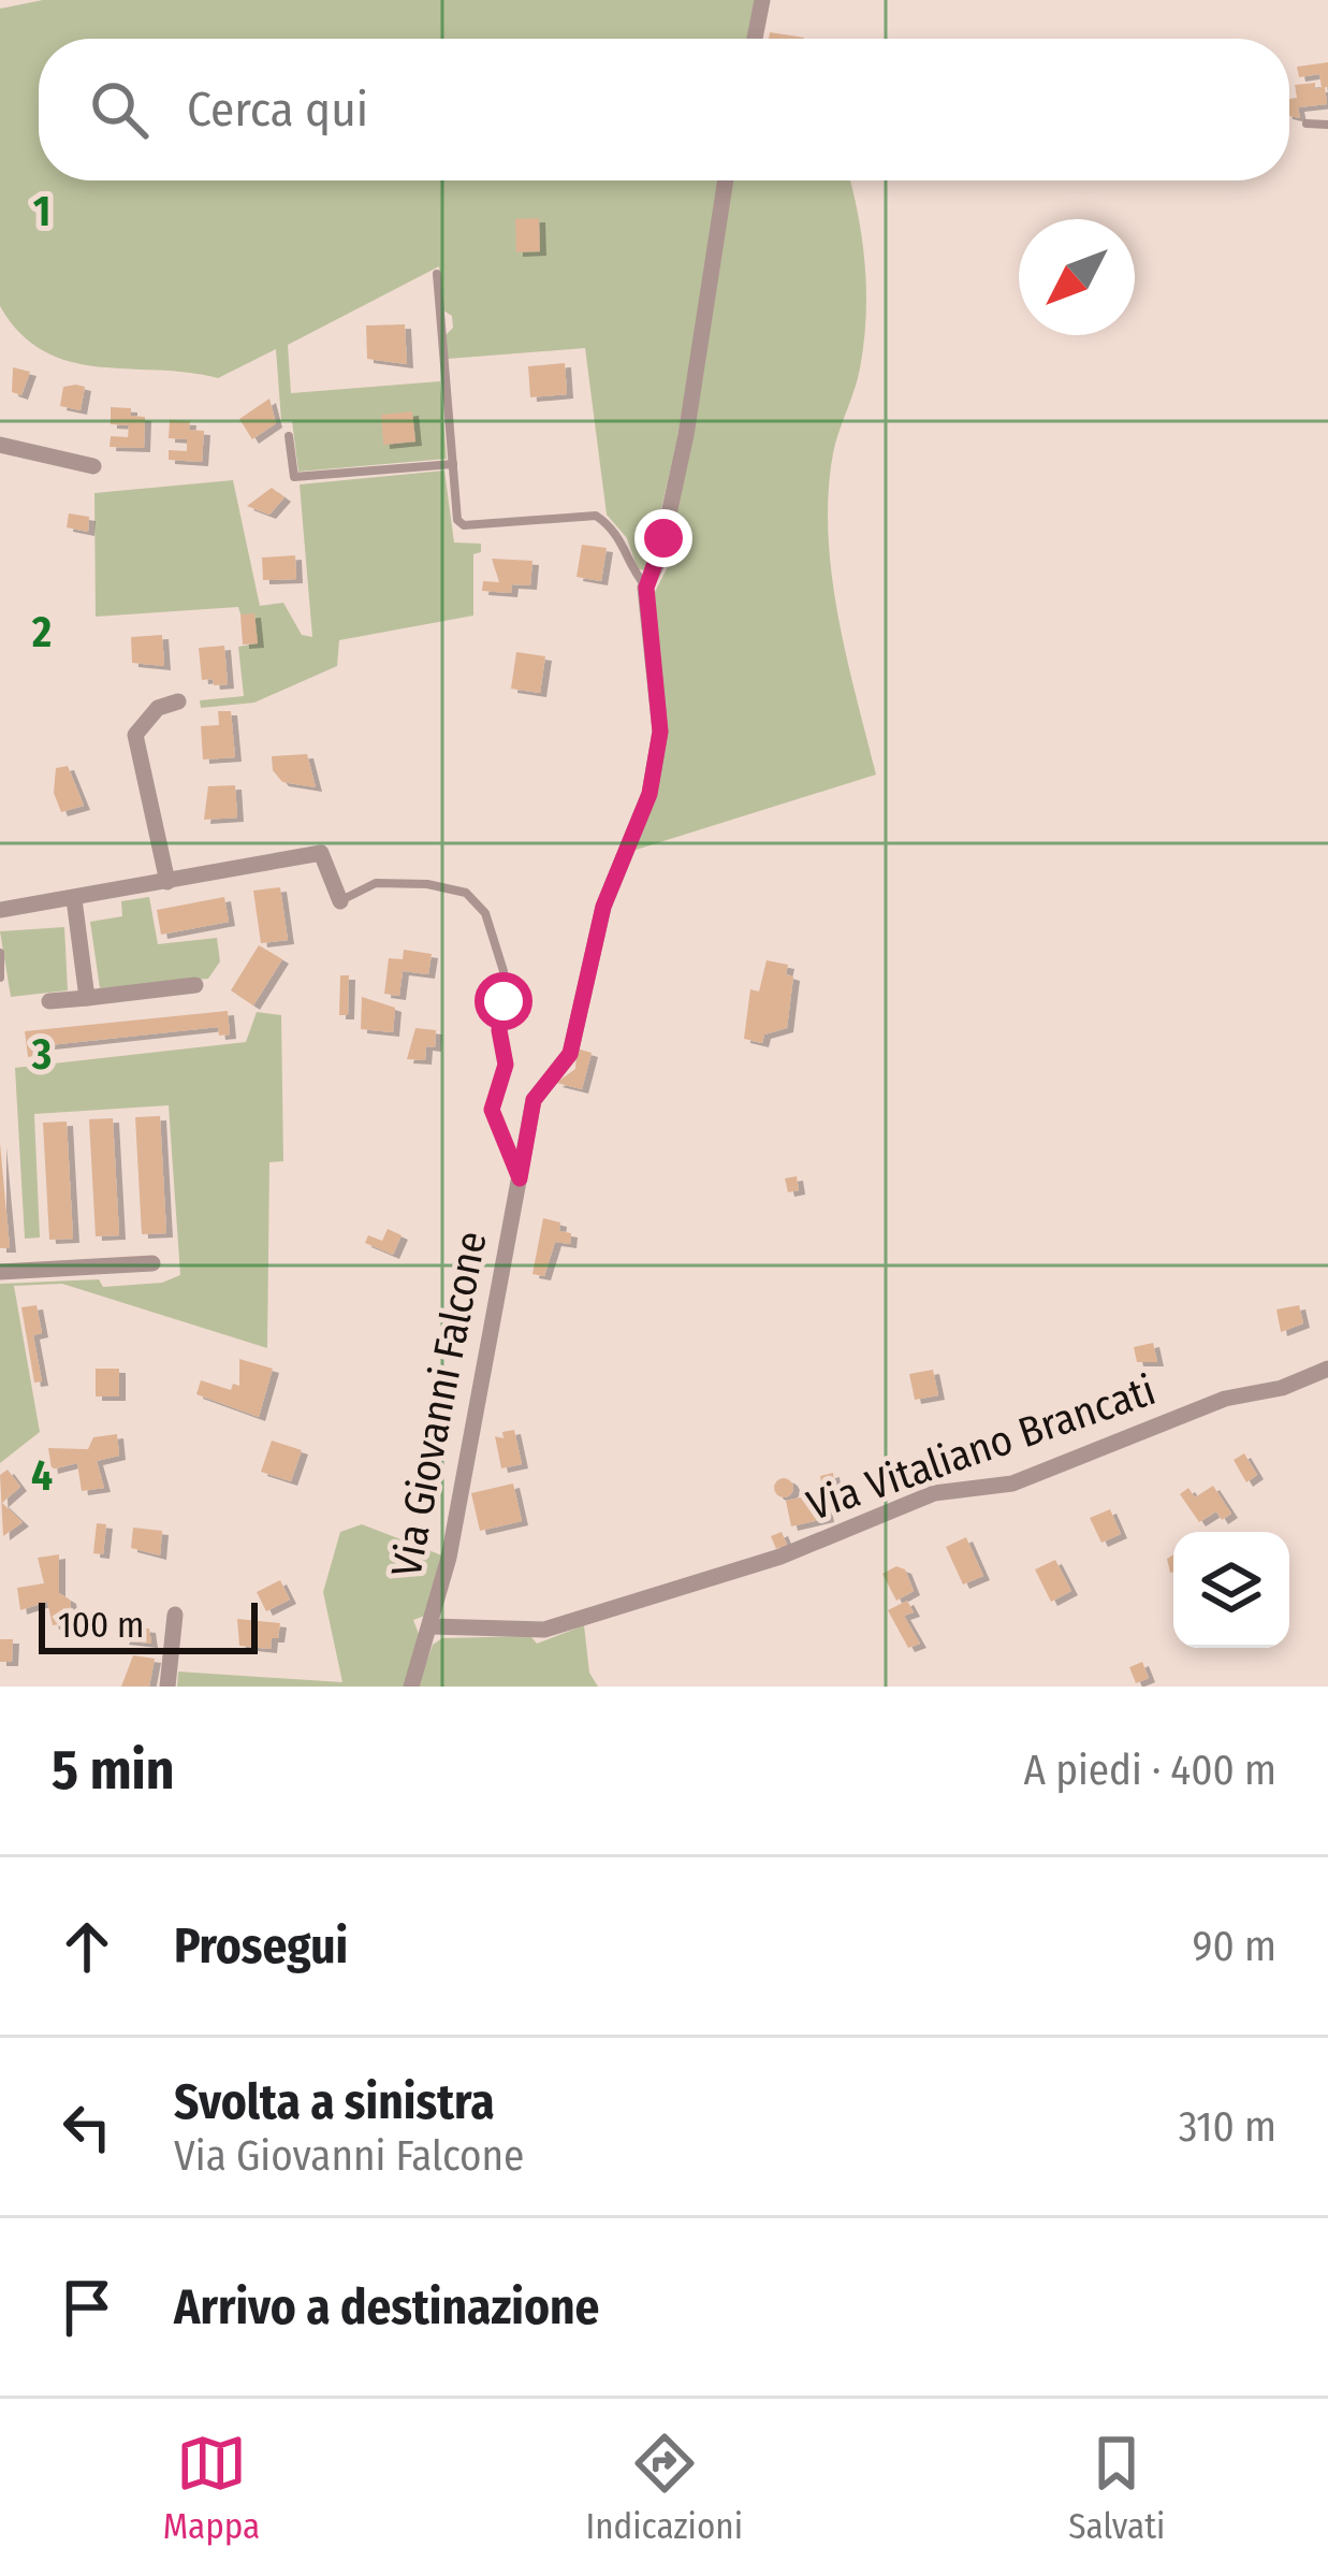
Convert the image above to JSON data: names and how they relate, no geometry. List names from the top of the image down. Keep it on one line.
{"streets":{"street":["Via Giovanni Falcone","Via Vitaliano Brancati"]},"crossings":[["Via Giovanni Falcone","Via Vitaliano Brancati"]],"scale_bar":"100 m","north":"bottom left","page":{"search":"Cerca qui","scale":"100 m","heading":["5 min","A piedi · 400 m"],"list":[["Prosegui","90 m"],["Svolta a sinistra","Via Giovanni Falcone","310 m"],"Arrivo a destinazione"],"nav":["Mappa","Indicazioni","Salvati"]},"grid":{"rows":["1","2","3","4"]}}
